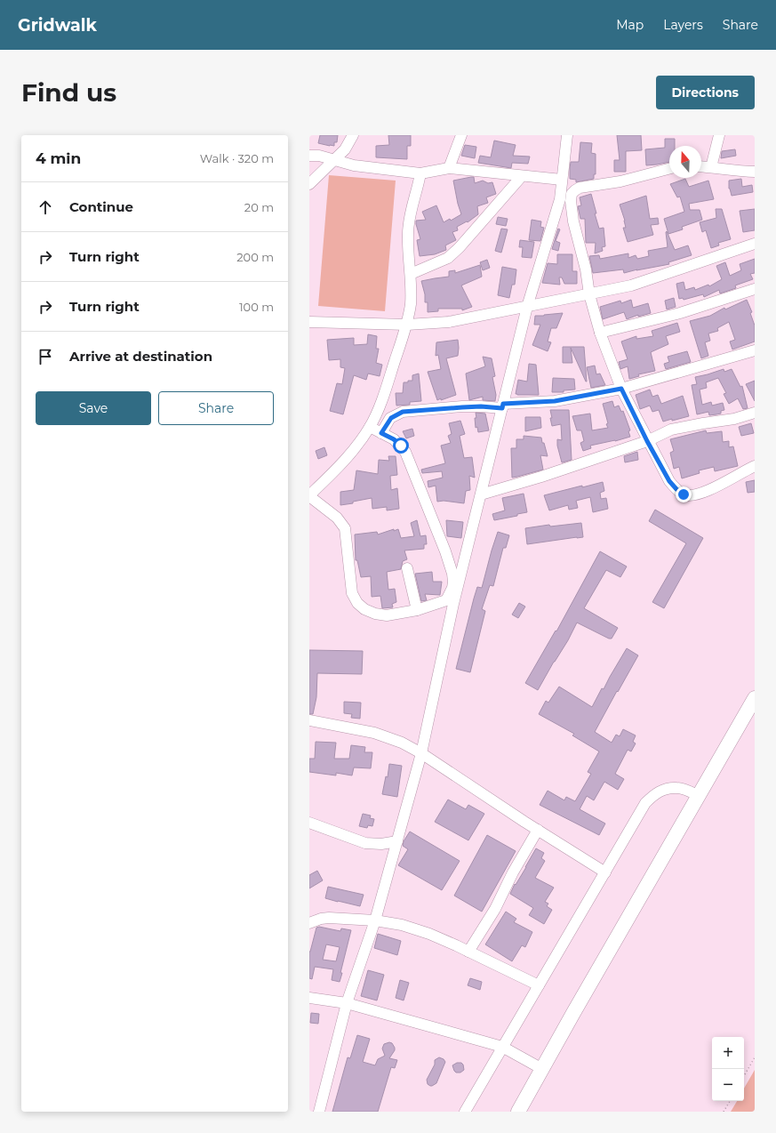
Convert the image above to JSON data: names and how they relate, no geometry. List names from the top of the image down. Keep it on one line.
{"north":"top","page":{"header":"Gridwalk","nav":["Map","Layers","Share"],"buttons":["Directions",["Save","Share"]],"title":"Find us","heading":["4 min","Walk · 320 m"],"list":[["Continue","20 m"],["Turn right","200 m"],["Turn right","100 m"],"Arrive at destination"],"map_buttons":["+","−"]}}
